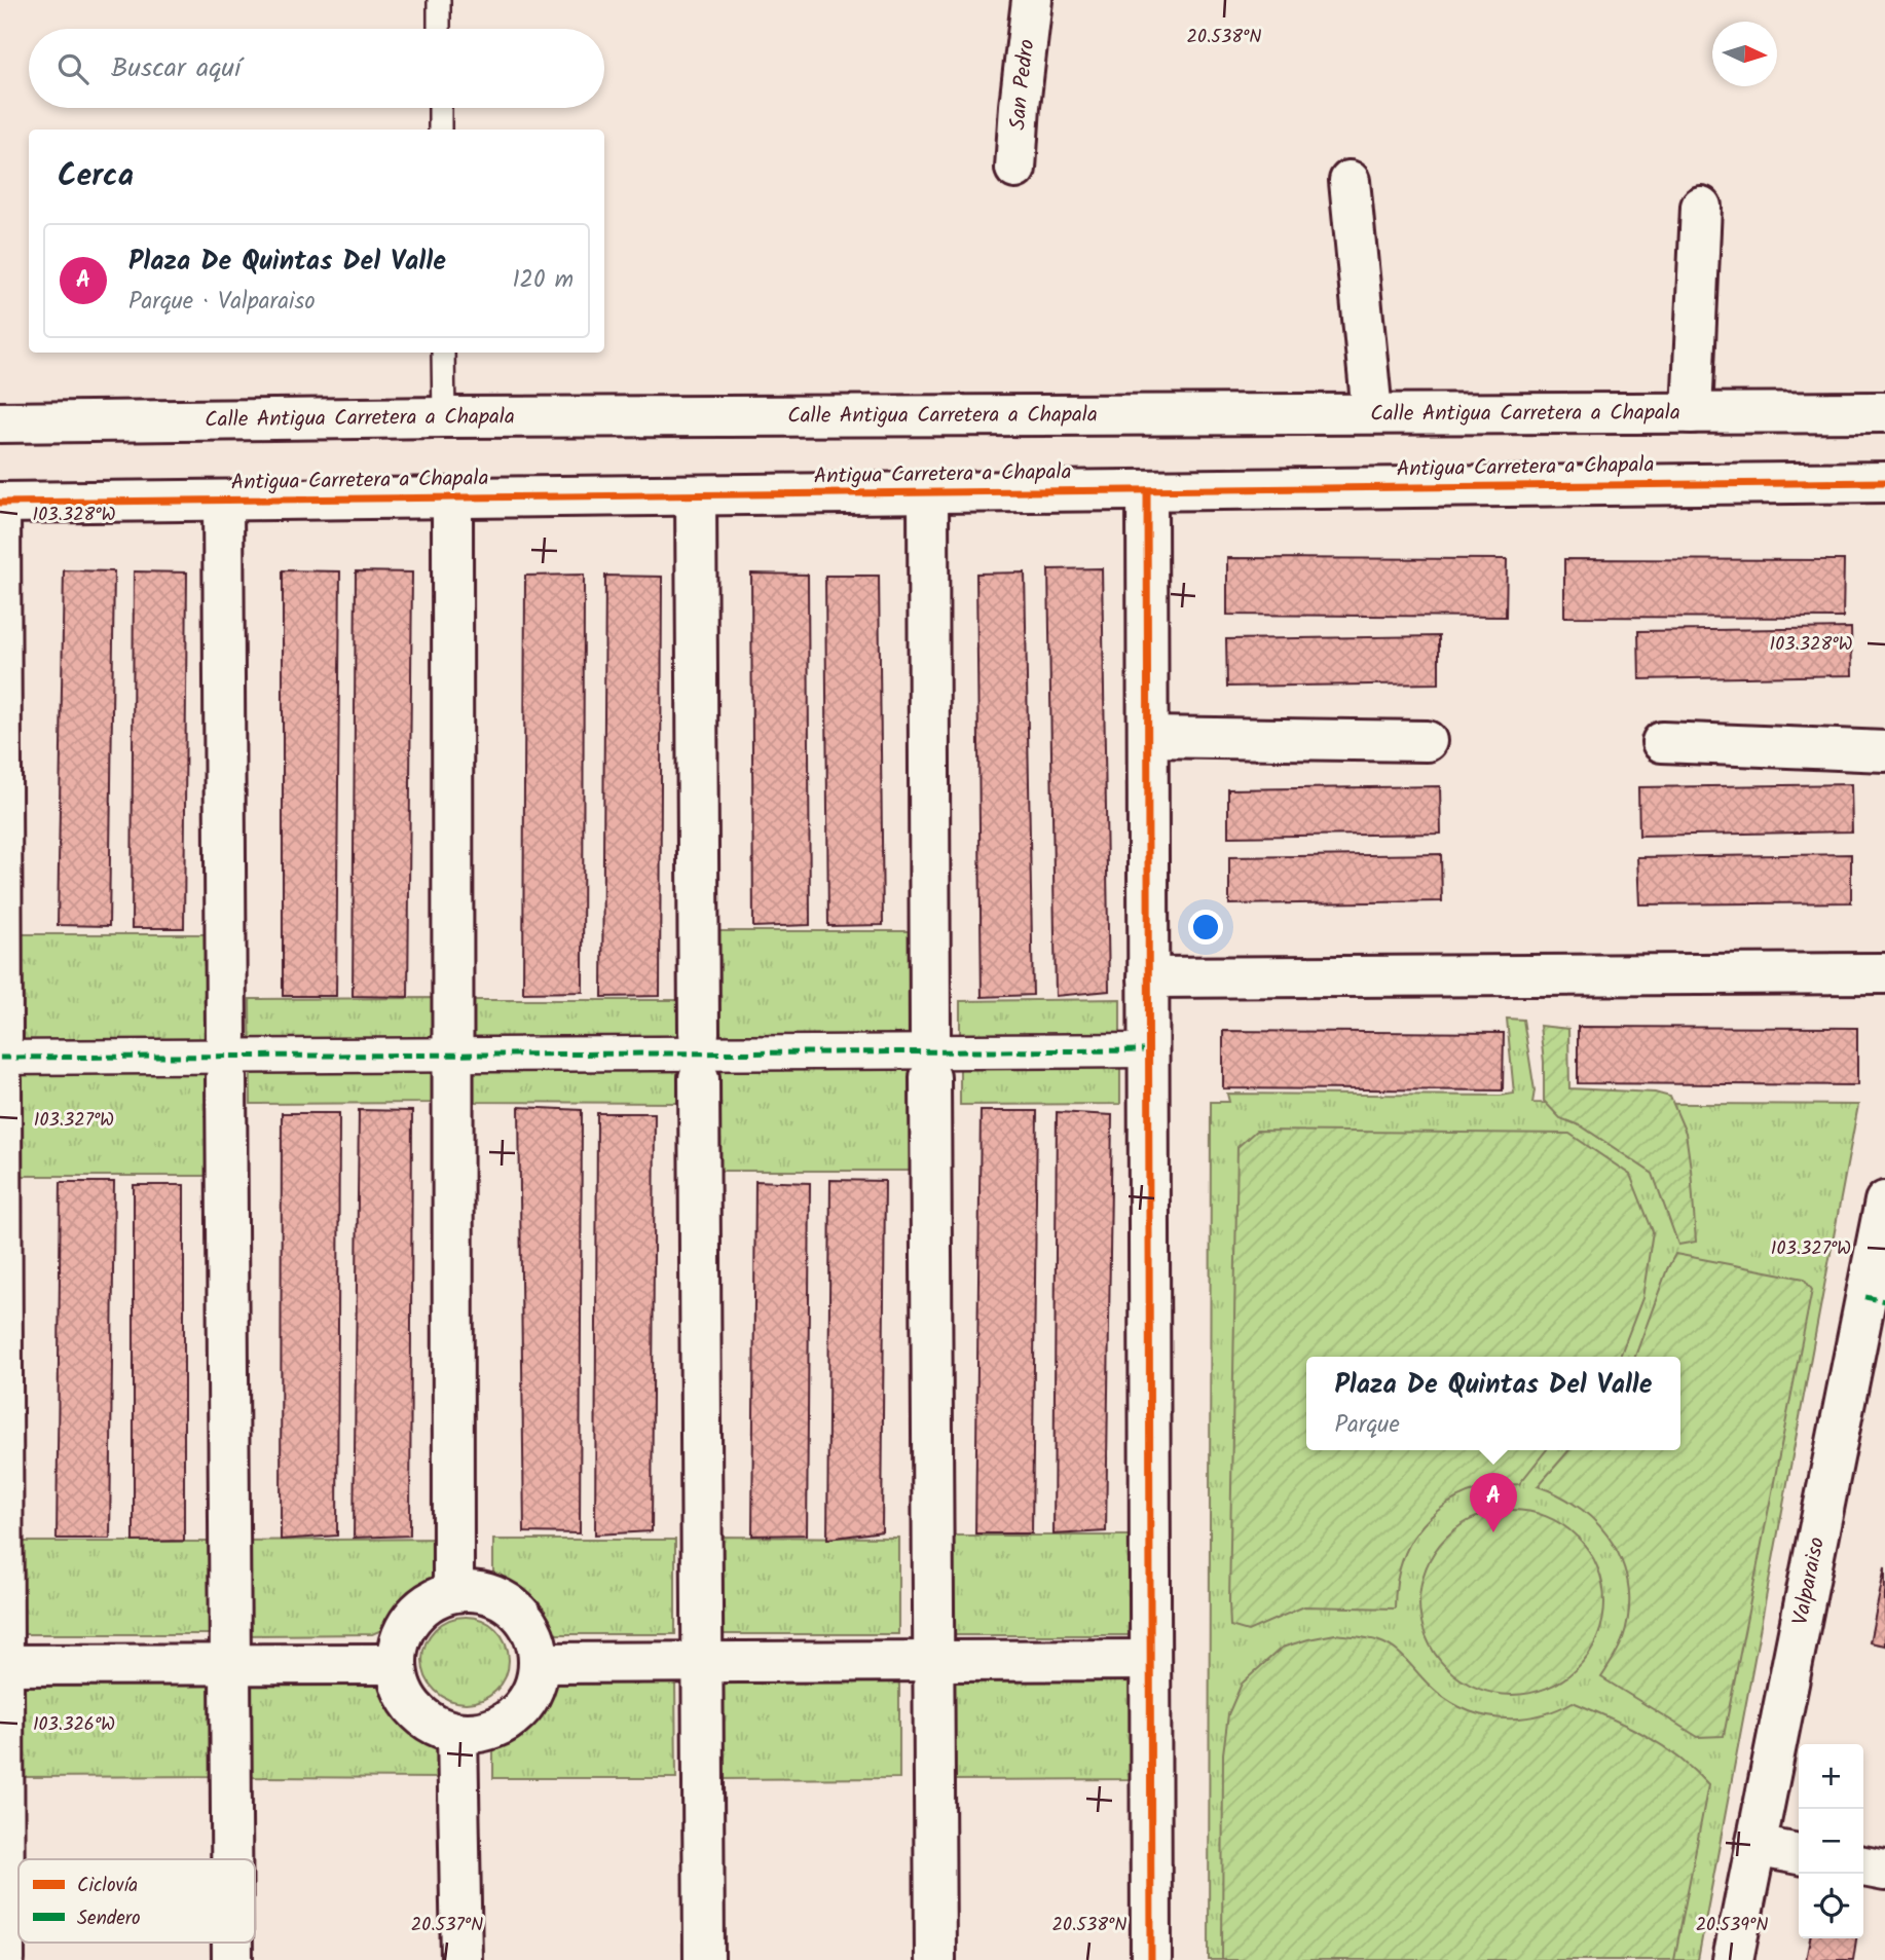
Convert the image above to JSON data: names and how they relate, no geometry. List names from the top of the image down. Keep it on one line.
{"streets":{"street":["San Pedro","Calle Antigua Carretera a Chapala","Antigua Carretera a Chapala","Valparaiso"]},"legend":["Ciclovía","Sendero"],"north":"right","page":{"search":"Buscar aquí","heading":"Cerca","list":[{"mark":"A","name":"Plaza De Quintas Del Valle","note":"Parque · Valparaiso","value":"120 m"}],"popup":["Plaza De Quintas Del Valle","Parque"],"pins":"A","map_buttons":["+","−"]},"coordinates":["20.538°N","103.328°W","103.327°W","103.326°W","20.537°N","20.539°N"]}
